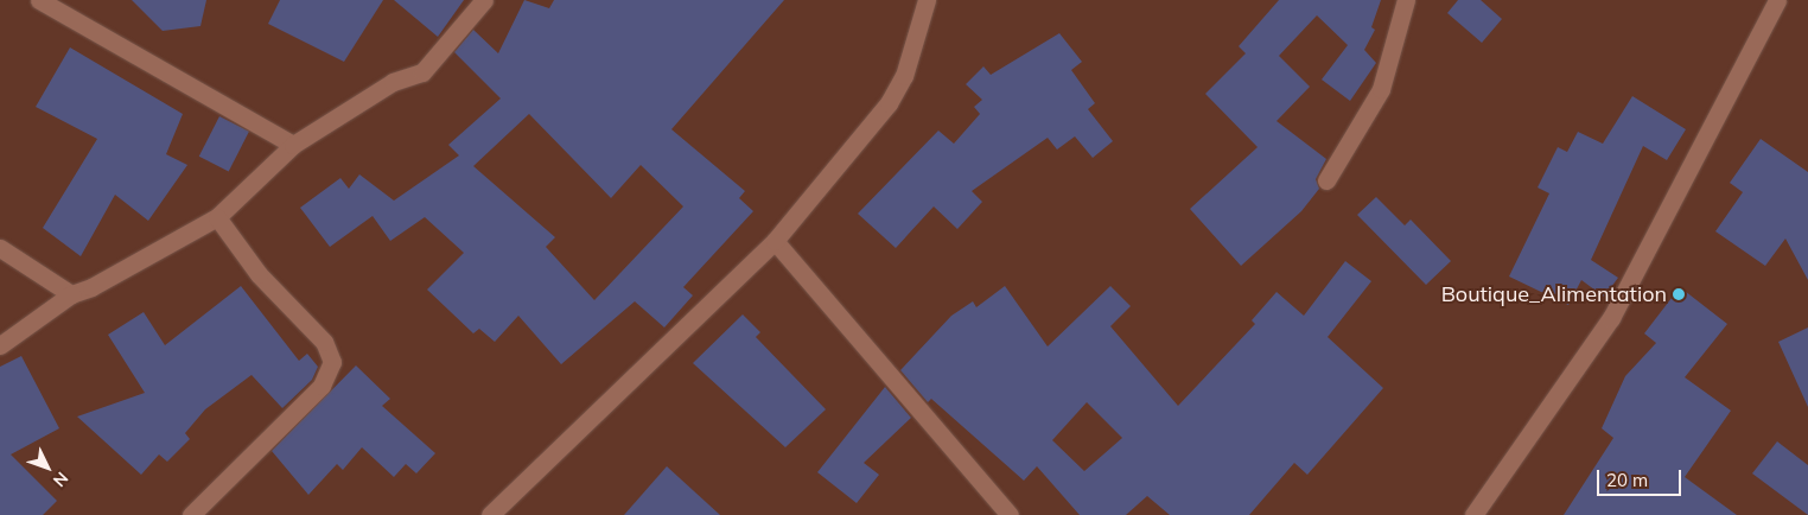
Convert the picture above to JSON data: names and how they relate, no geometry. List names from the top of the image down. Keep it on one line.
{"places":["Boutique_Alimentation"],"scale_bar":"20 m","north":"bottom right"}
